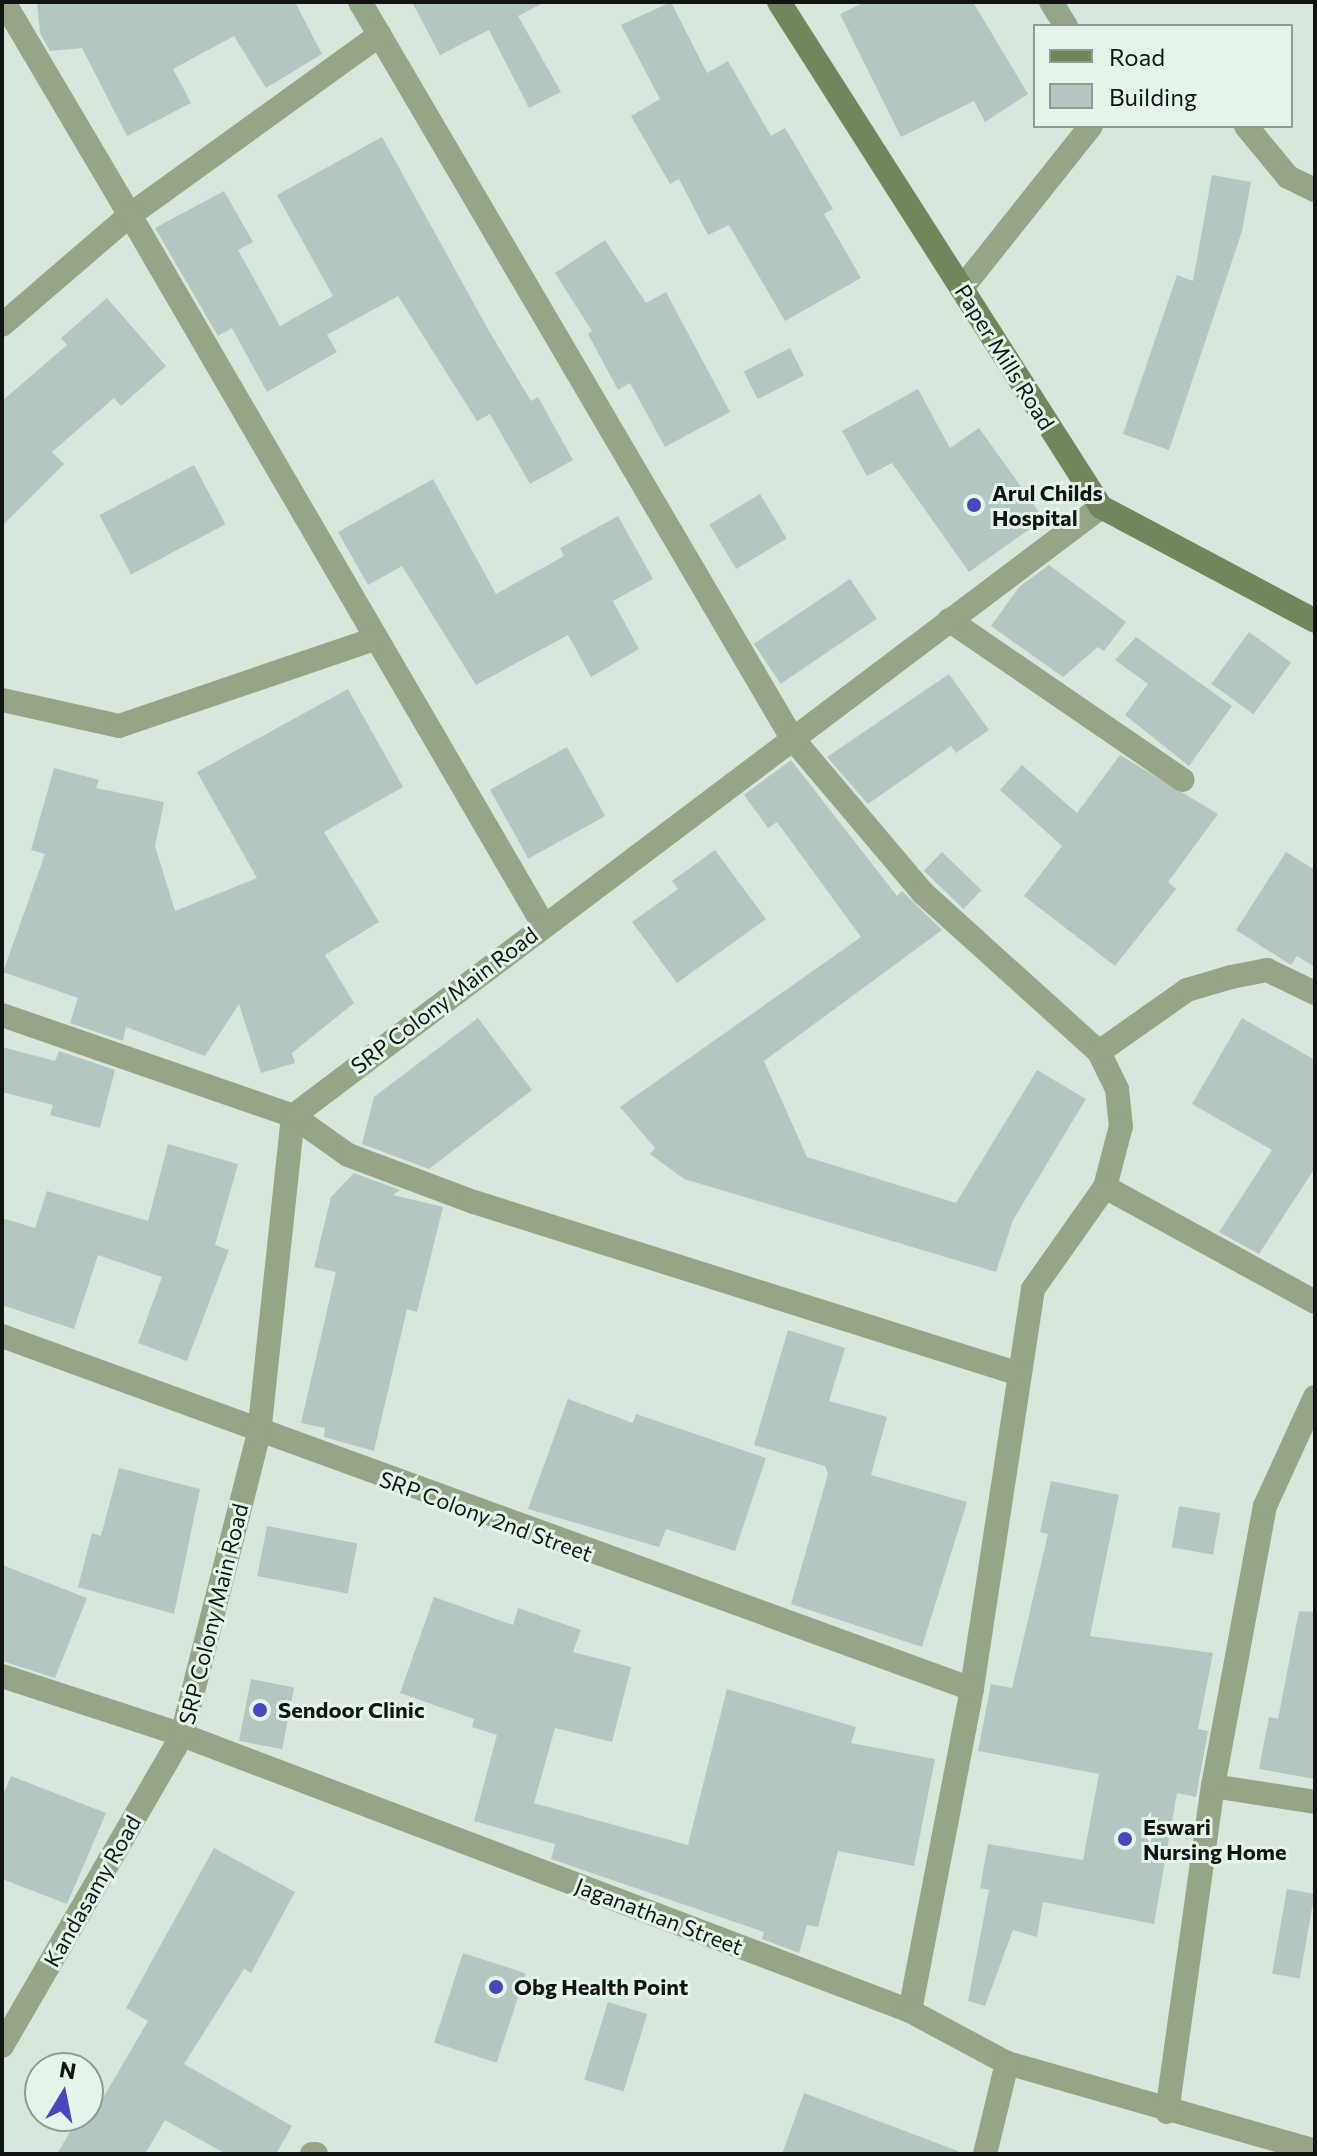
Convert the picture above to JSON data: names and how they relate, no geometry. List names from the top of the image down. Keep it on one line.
{"streets":{"main road":["Paper Mills Road"],"street":["SRP Colony Main Road","SRP Colony 2nd Street","Kandasamy Road","Jaganathan Street"]},"crossings":[["Paper Mills Road","SRP Colony Main Road"],["SRP Colony Main Road","SRP Colony 2nd Street"],["SRP Colony Main Road","Kandasamy Road"],["SRP Colony Main Road","Jaganathan Street"],["Kandasamy Road","Jaganathan Street"]],"places":["Arul Childs Hospital","Sendoor Clinic","Eswari Nursing Home","Obg Health Point"],"legend":["Road","Building"],"north":"top"}
